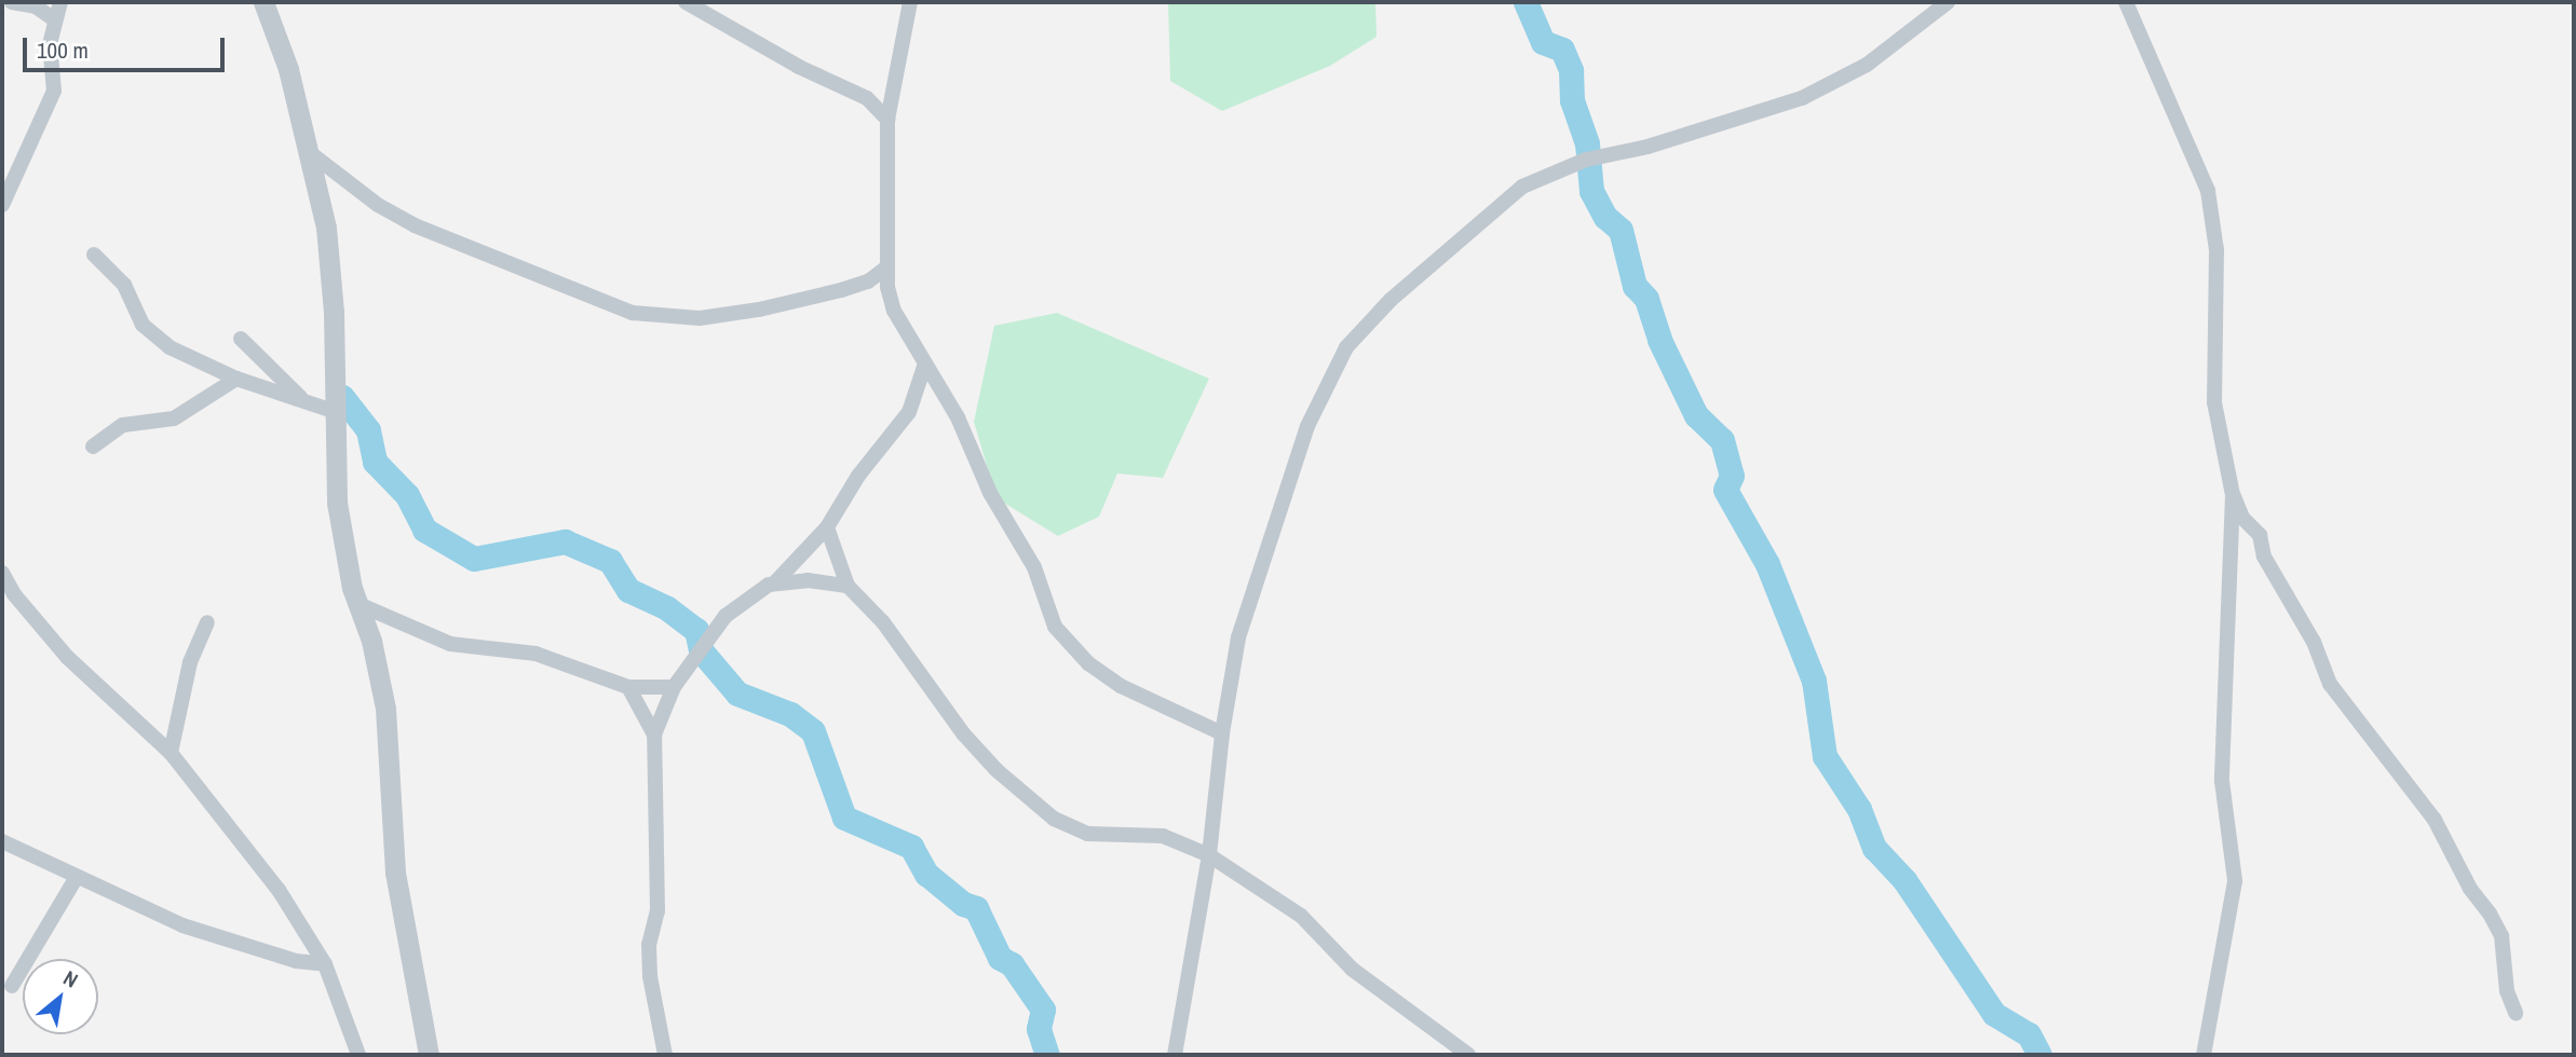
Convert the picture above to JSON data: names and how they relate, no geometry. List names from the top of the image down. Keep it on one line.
{"scale_bar":"100 m","north":"top right"}
